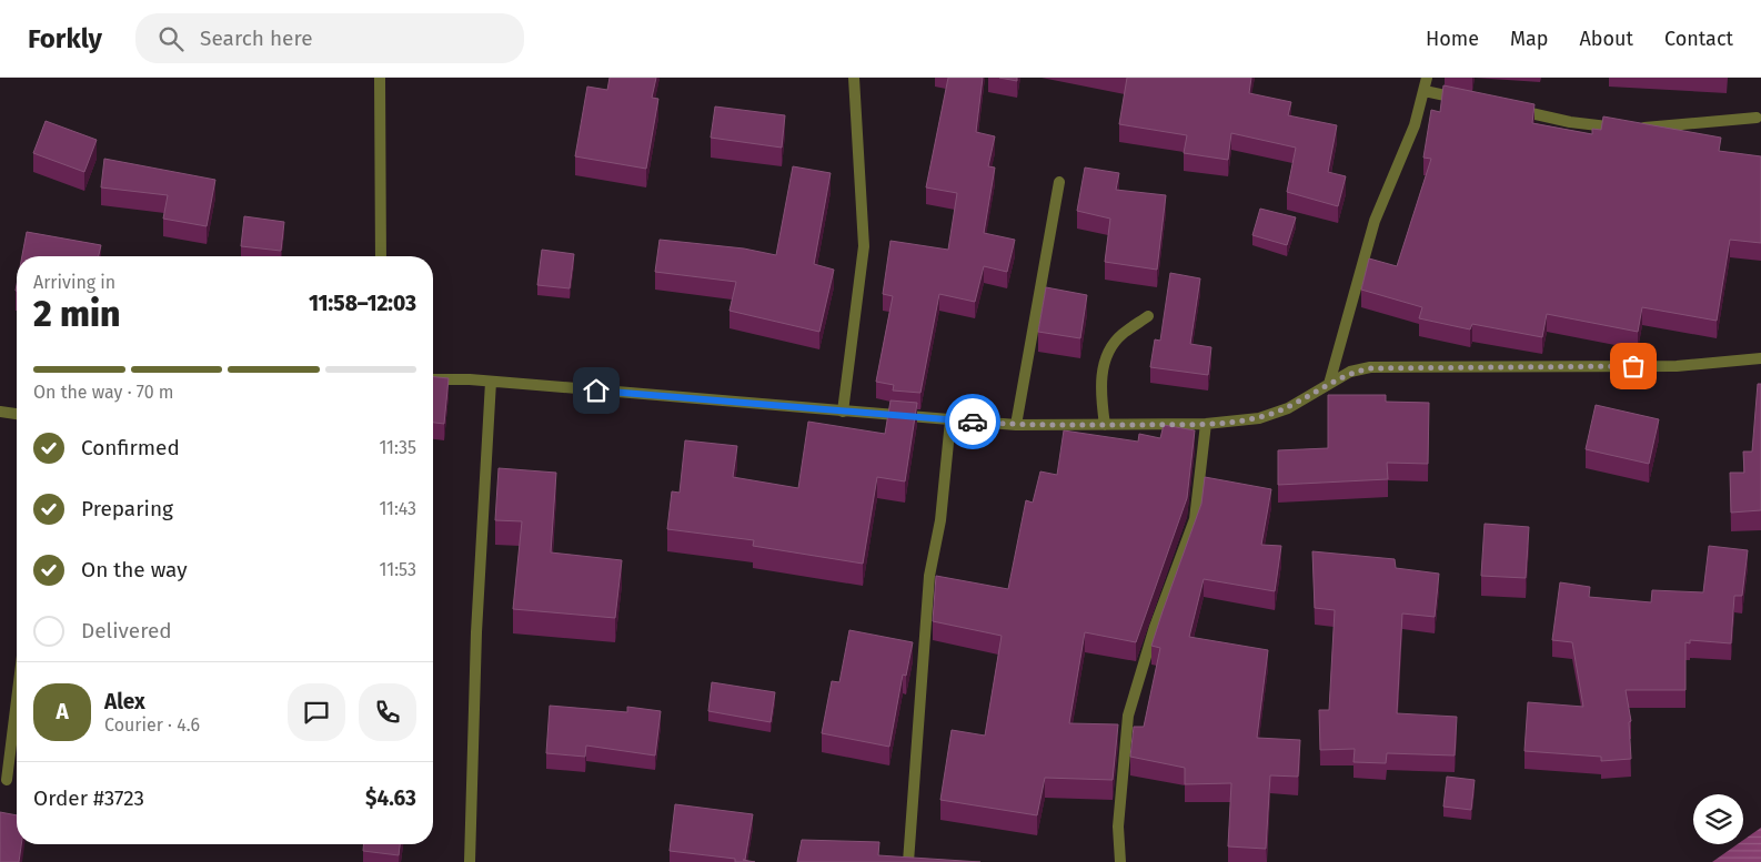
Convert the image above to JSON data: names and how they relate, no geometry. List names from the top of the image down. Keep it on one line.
{"page":{"header":"Forkly","search":"Search here","nav":["Home","Map","About","Contact"],"heading":["2 min","Arriving in","11:58–12:03"],"panel":["Alex","Courier · 4.6","Order #3723","$4.63"],"bar":"On the way · 70 m","list":[["Confirmed","11:35"],["Preparing","11:43"],["On the way","11:53"],"Delivered"],"round":"A"}}
